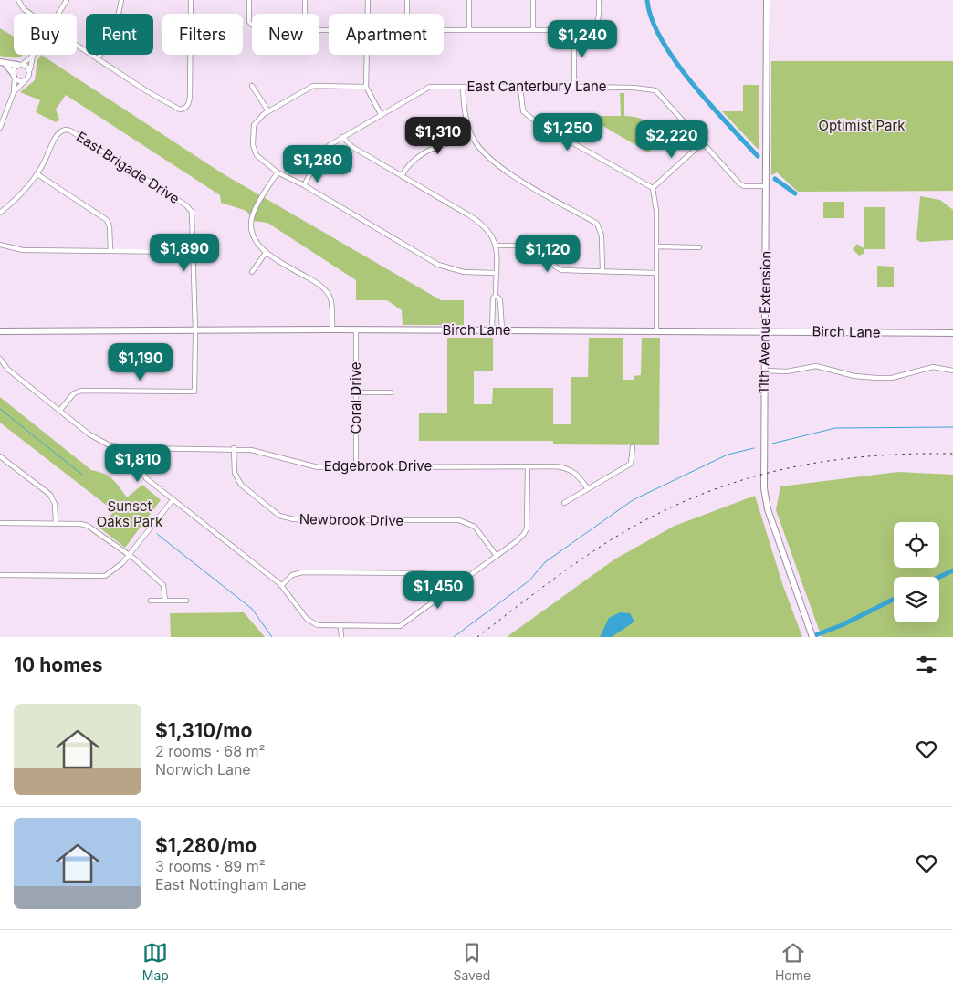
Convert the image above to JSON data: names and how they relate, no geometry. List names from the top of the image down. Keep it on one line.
{"streets":{"street":["East Canterbury Lane","East Brigade Drive","11th Avenue Extension","Birch Lane","Coral Drive","Edgebrook Drive","Newbrook Drive"]},"crossings":[["East Canterbury Lane","11th Avenue Extension"],["11th Avenue Extension","Birch Lane"],["Birch Lane","Coral Drive"],["Coral Drive","Edgebrook Drive"],["Edgebrook Drive","Newbrook Drive"]],"parks":["Optimist Park","Sunset Oaks Park"],"page":{"chip":["Buy","Rent","Filters","New","Apartment"],"price":["$1,240","$1,250","$1,310","$2,220","$1,280","$1,890","$1,120","$1,190","$1,810","$1,450"],"heading":"10 homes","list":[{"name":"$1,310/mo","note":"2 rooms · 68 m² · Norwich Lane"},{"name":"$1,280/mo","note":"3 rooms · 89 m² · East Nottingham Lane"}],"tabs":["Map","Saved","Home"]}}
